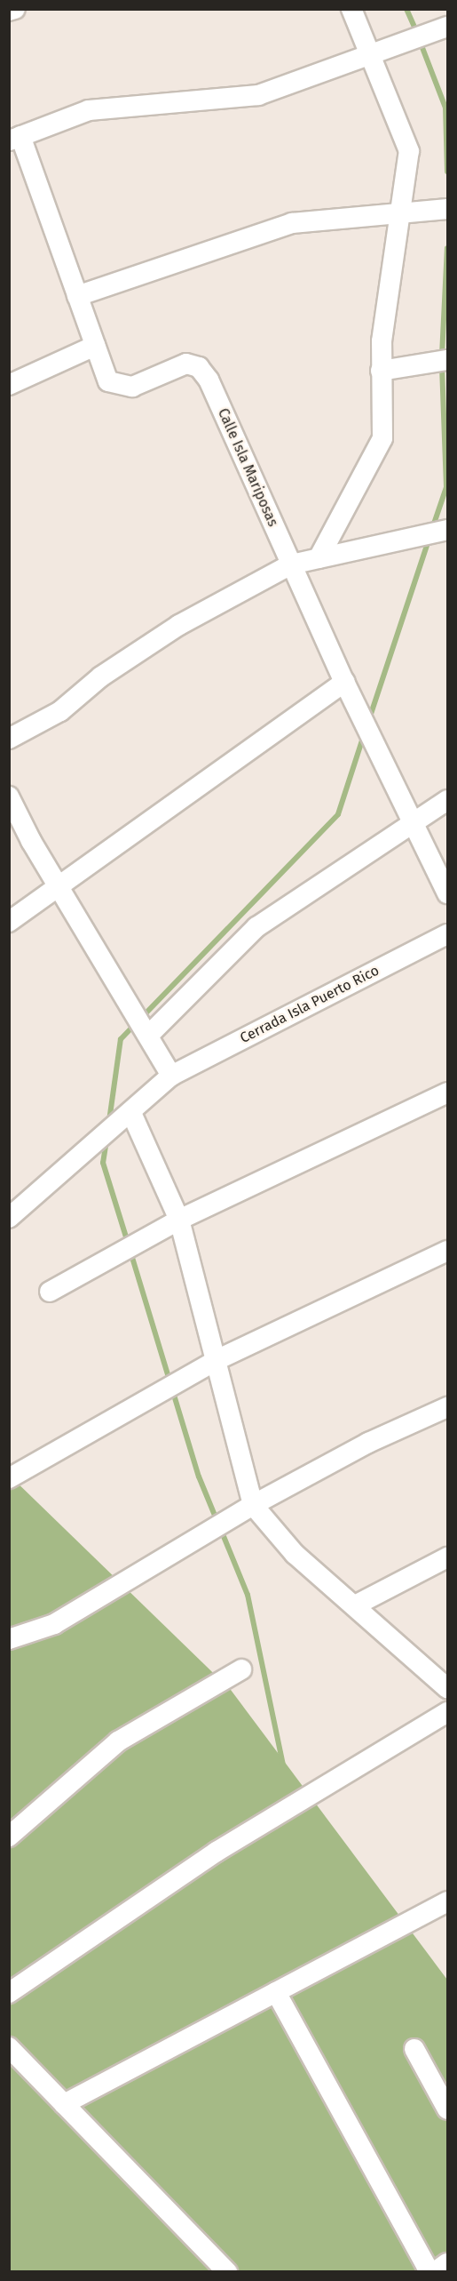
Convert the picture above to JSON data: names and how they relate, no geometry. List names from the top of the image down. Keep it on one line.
{"streets":{"street":["Calle Isla Mariposas","Cerrada Isla Puerto Rico"]}}
